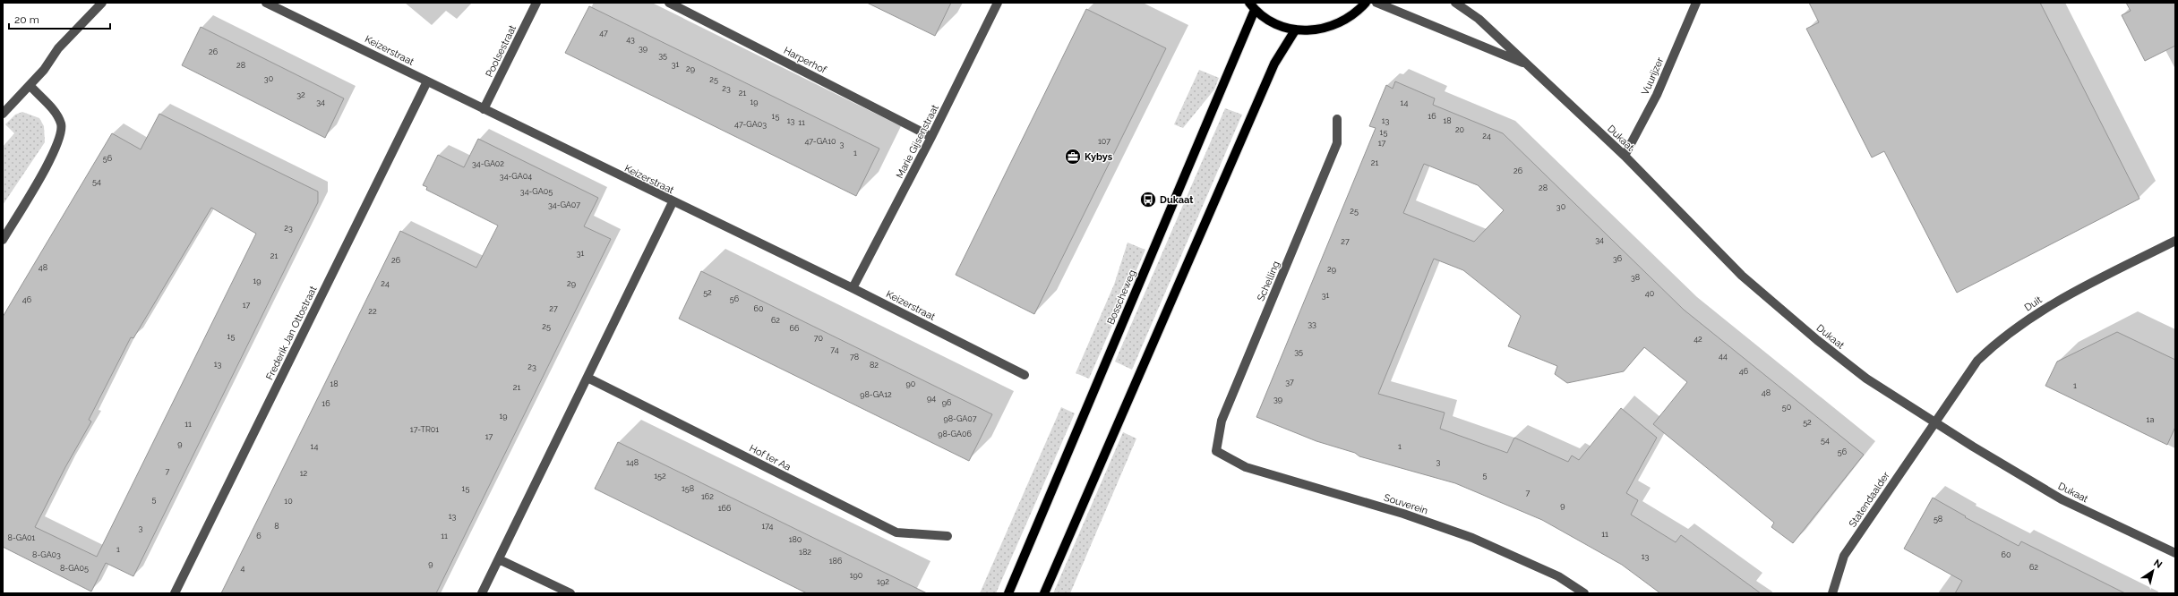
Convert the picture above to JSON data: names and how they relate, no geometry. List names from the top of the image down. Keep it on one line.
{"streets":{"main road":["Bosscheweg"],"street":["Keizerstraat","Poolsestraat","Harperhof","Vuurijzer","Dukaat","Marie Gijsenstraat","Schelling","Duit","Frederik Jan Ottostraat","Hof ter Aa","Statendaalder","Souverein"]},"crossings":[["Keizerstraat","Poolsestraat"],["Keizerstraat","Marie Gijsenstraat"],["Keizerstraat","Frederik Jan Ottostraat"],["Harperhof","Marie Gijsenstraat"],["Vuurijzer","Dukaat"],["Dukaat","Duit"],["Dukaat","Statendaalder"],["Schelling","Souverein"],["Duit","Statendaalder"]],"places":{"office":["Kybys"],"bus stop":["Dukaat"]},"house_numbers":["47","43","39","26","35","31","28","29","30","25","23","21","32","34","19","14","15","16","13","13","18","11","47-GA03","20","15","24","47-GA10","107","17","3","1","56","21","34-GA02","26","34-GA04","54","28","34-GA05","34-GA07","30","25","23","34","27","31","21","36","26","48","29","38","19","24","29","52","40","31","56","46","17","27","60","22","62","33","25","66","15","70","42","74","35","44","78","13","82","23","46","37","18","90","1","21","48","98-GA12","94","39","96","16","50","19","98-GA07","1a","52","11","17-TR01","98-GA06","17","54","9","14","1","56","3","148","7","12","5","152","15","158","7","162","5","10","9","166","13","58","8","174","3","11","6","11","8-GA01","180","1","182","8-GA03","60","13","186","9","62","8-GA05","4","190","192"],"scale_bar":"20 m","north":"top right"}
